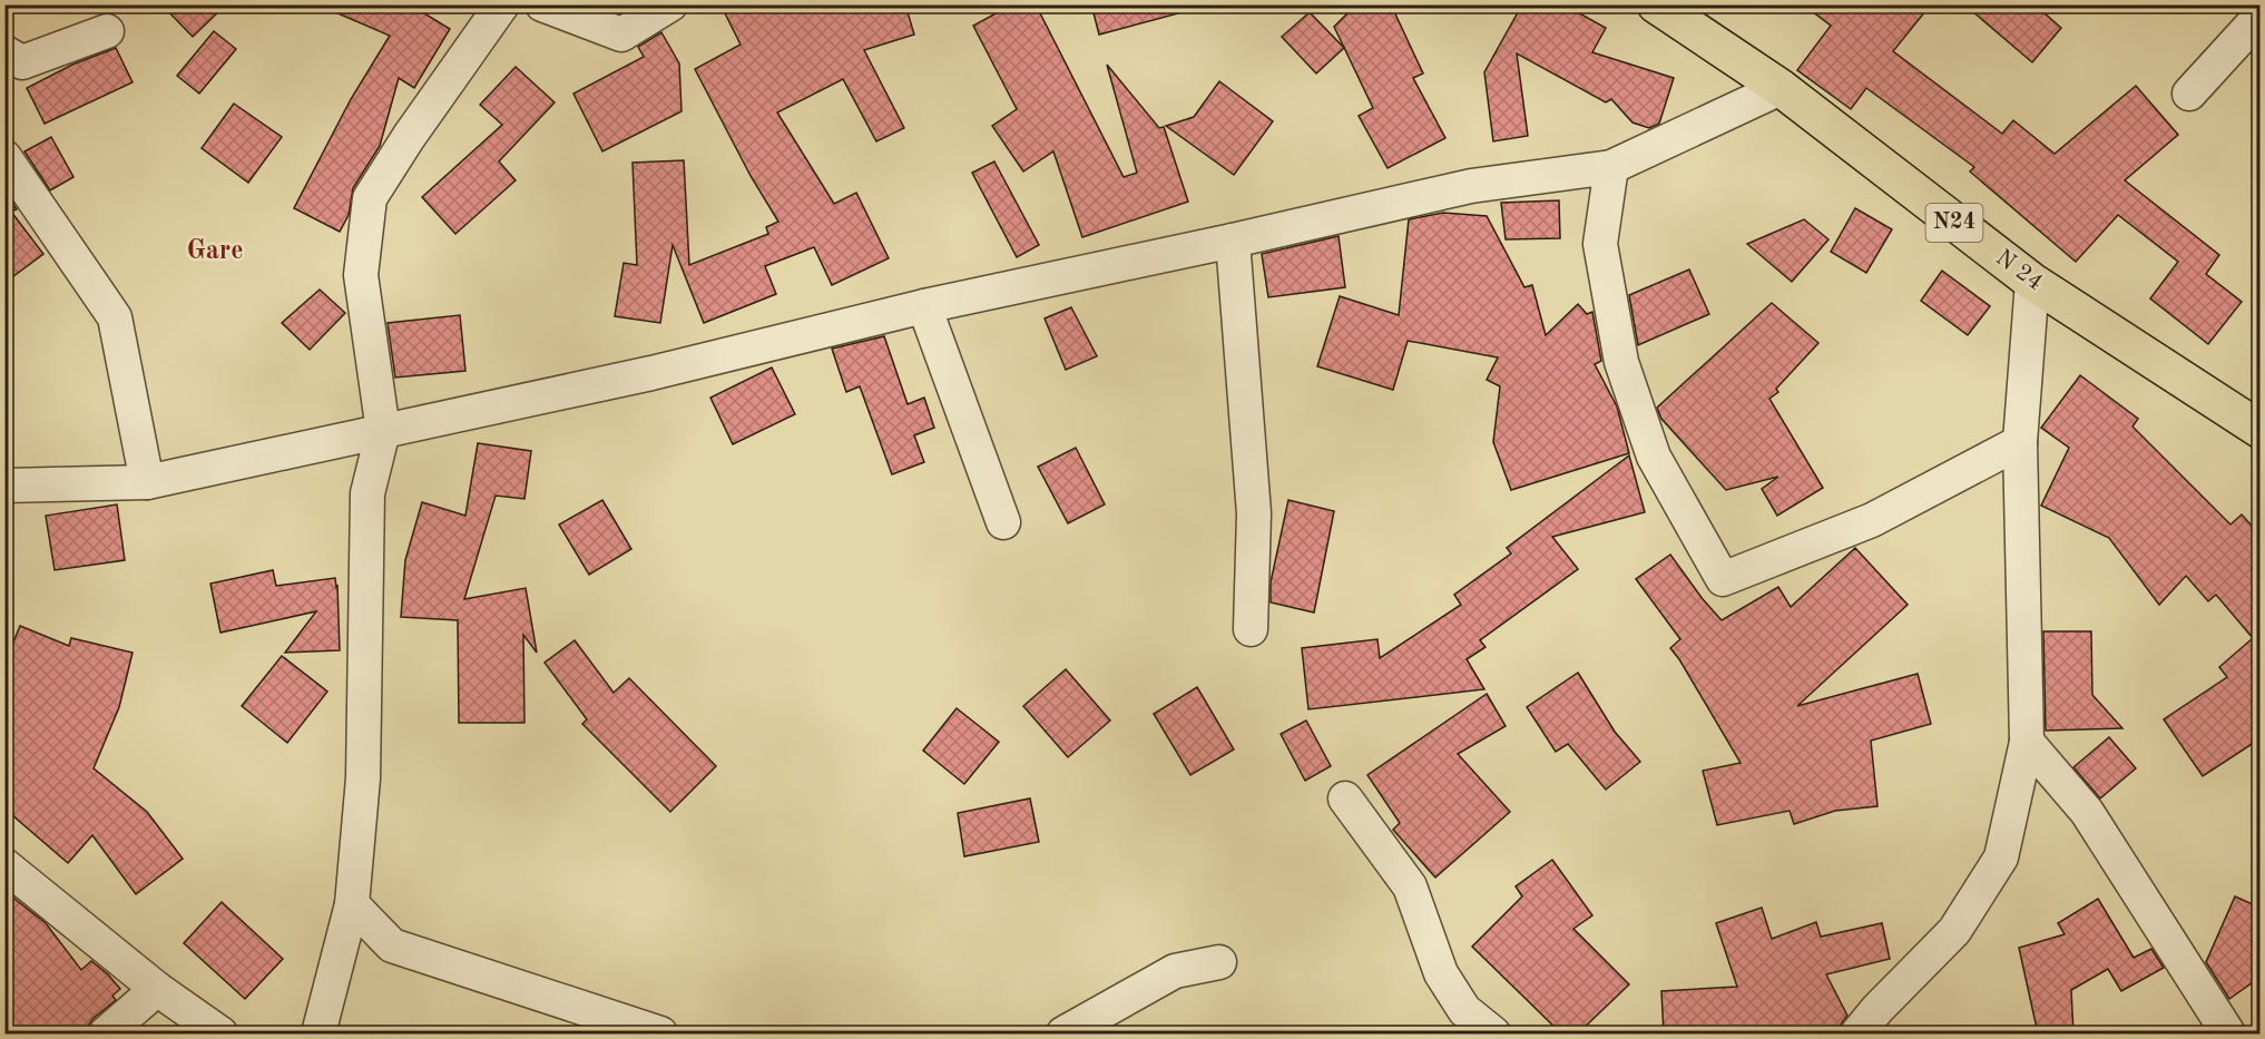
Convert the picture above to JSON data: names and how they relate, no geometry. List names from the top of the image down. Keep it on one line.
{"streets":{"main road":["N24","N 24"]},"districts":["Gare"]}
